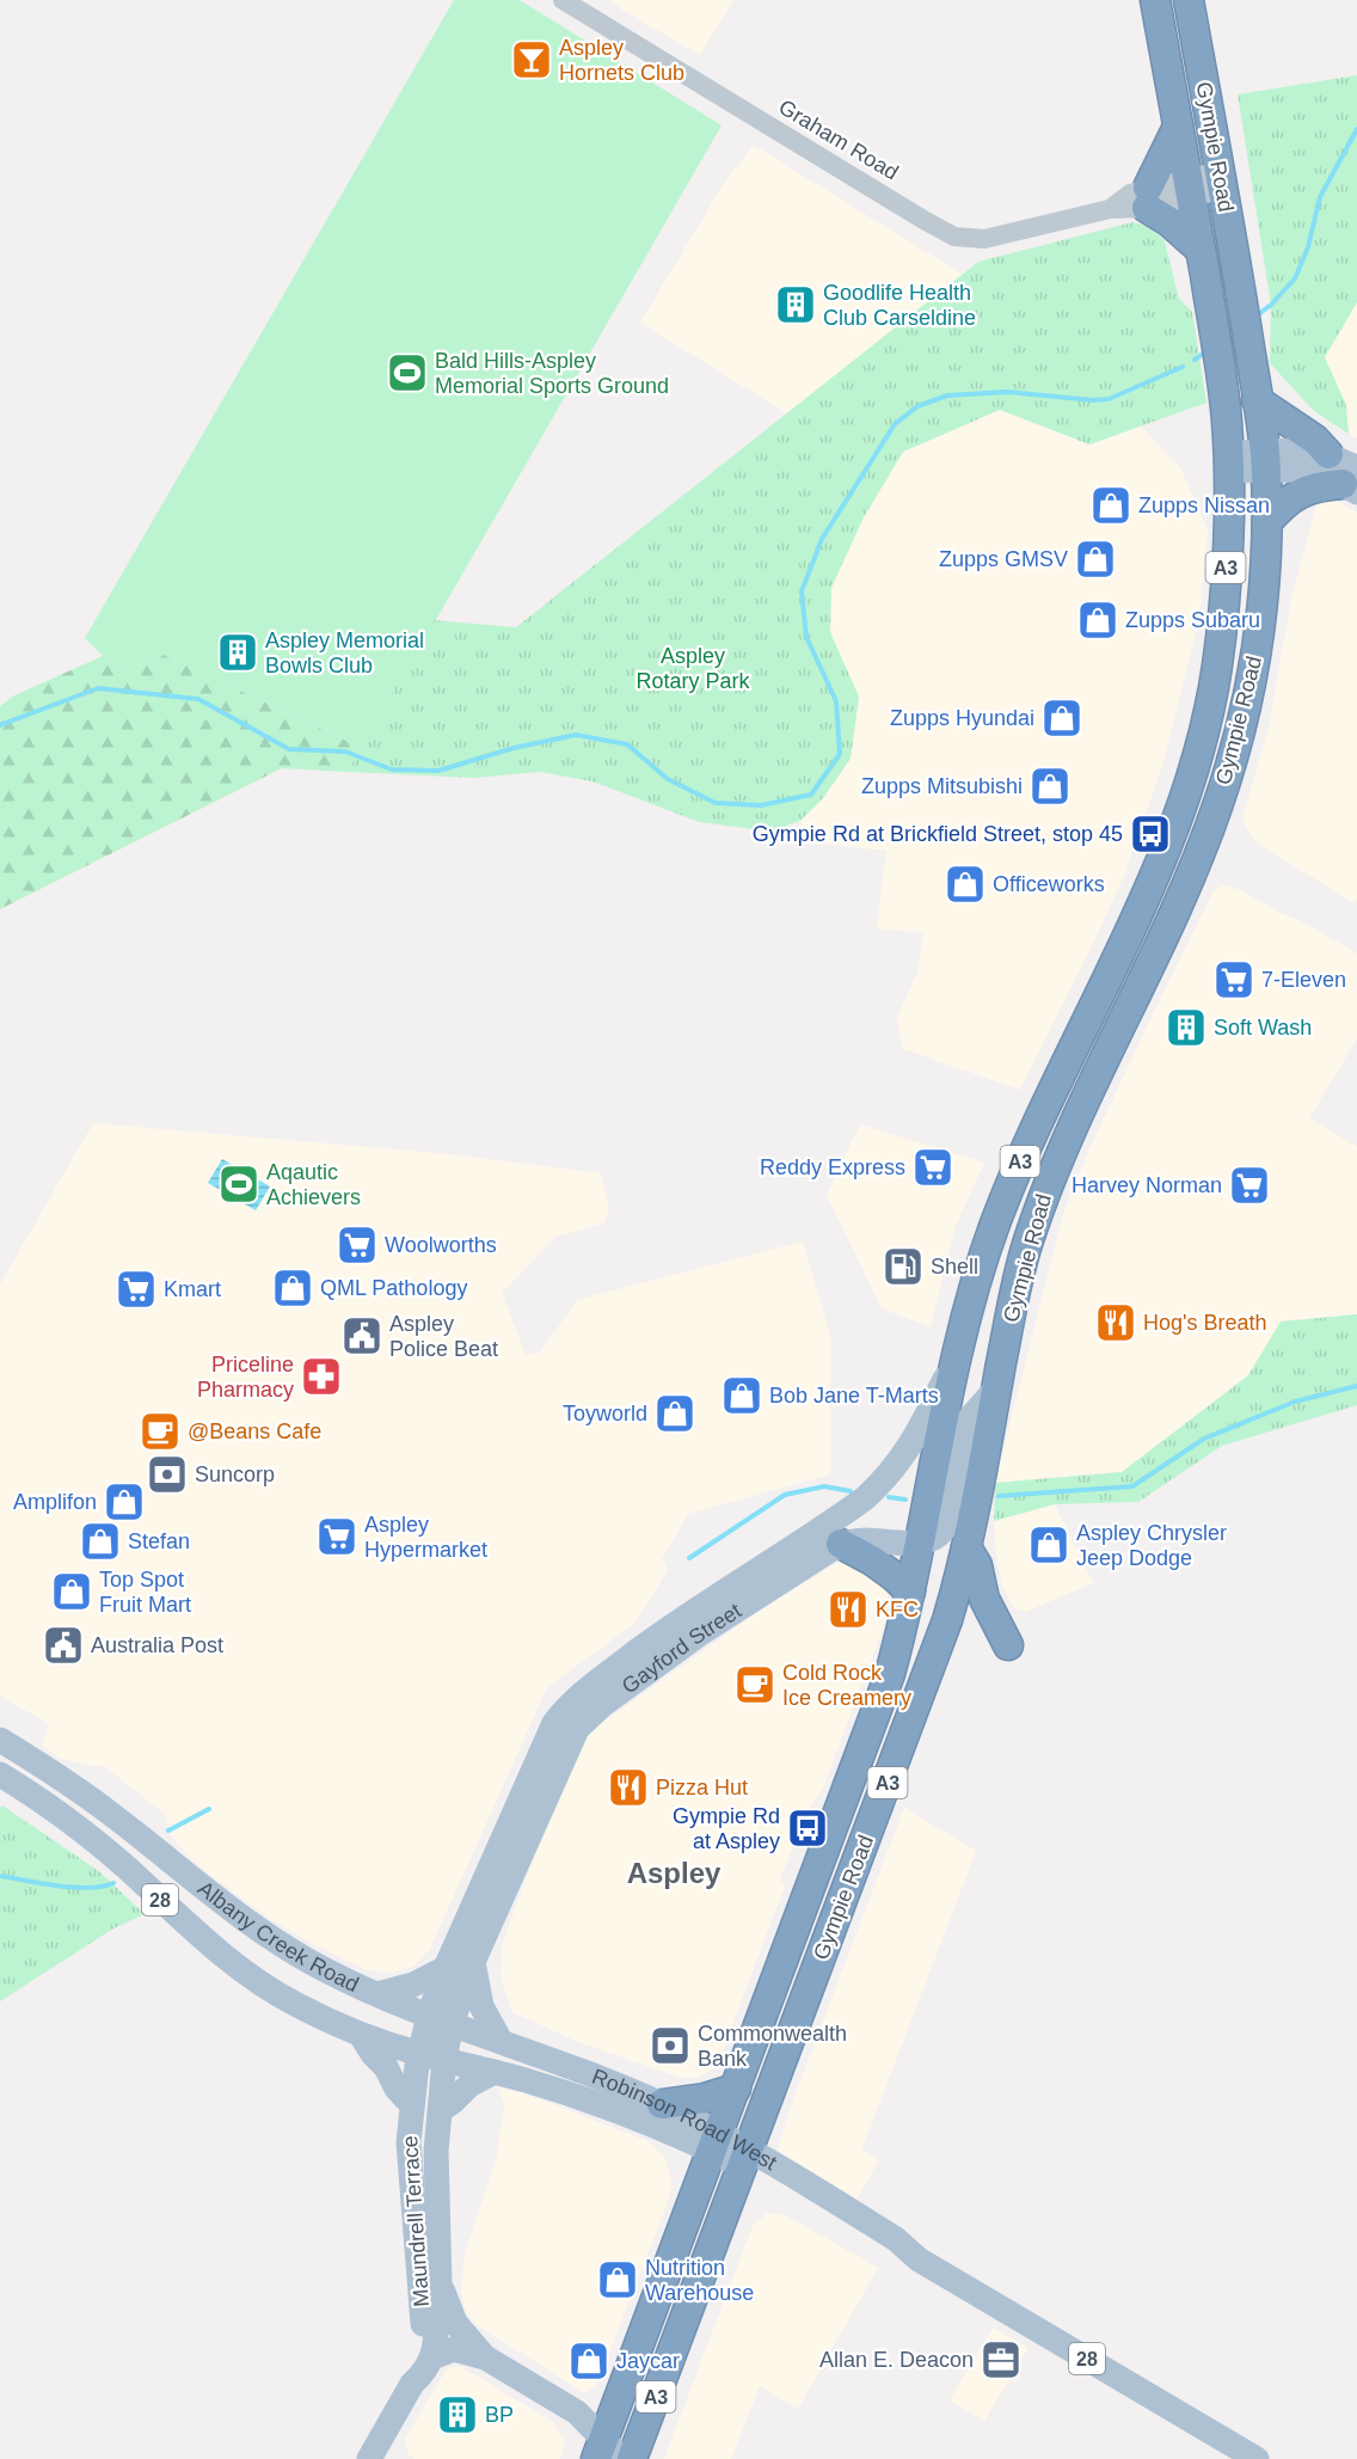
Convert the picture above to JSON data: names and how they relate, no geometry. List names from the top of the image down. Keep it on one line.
{"streets":{"highway":["Gympie Road","A3"],"main road":["Gayford Street","28","Albany Creek Road","Robinson Road West","Maundrell Terrace"],"street":["Graham Road"]},"crossings":[["Graham Road","Gympie Road"],["Gympie Road","Gayford Street"],["Gympie Road","Robinson Road West"],["Gayford Street","Albany Creek Road"],["Gayford Street","Robinson Road West"],["Gayford Street","Maundrell Terrace"],["Albany Creek Road","Robinson Road West"],["Albany Creek Road","Maundrell Terrace"],["Robinson Road West","Maundrell Terrace"]],"districts":["Aspley"],"parks":["Aspley Rotary Park"],"places":{"bar":["Aspley Hornets Club"],"building":["Goodlife Health Club Carseldine","Aspley Memorial Bowls Club","Soft Wash","BP"],"sports":["Bald Hills-Aspley Memorial Sports Ground","Aqautic Achievers"],"shop":["Zupps Nissan","Zupps GMSV","Zupps Subaru","Zupps Hyundai","Zupps Mitsubishi","Officeworks","QML Pathology","Bob Jane T-Marts","Toyworld","Amplifon","Stefan","Aspley Chrysler Jeep Dodge","Top Spot Fruit Mart","Nutrition Warehouse","Jaycar"],"bus stop":["Gympie Rd at Brickfield Street, stop 45","Gympie Rd at Aspley"],"supermarket":["7-Eleven","Reddy Express","Harvey Norman","Woolworths","Kmart","Aspley Hypermarket"],"fuel station":["Shell"],"restaurant":["Hog's Breath","KFC","Pizza Hut"],"public building":["Aspley Police Beat","Australia Post"],"pharmacy":["Priceline Pharmacy"],"cafe":["@Beans Cafe","Cold Rock Ice Creamery"],"bank":["Suncorp","Commonwealth Bank"],"office":["Allan E. Deacon"]}}
